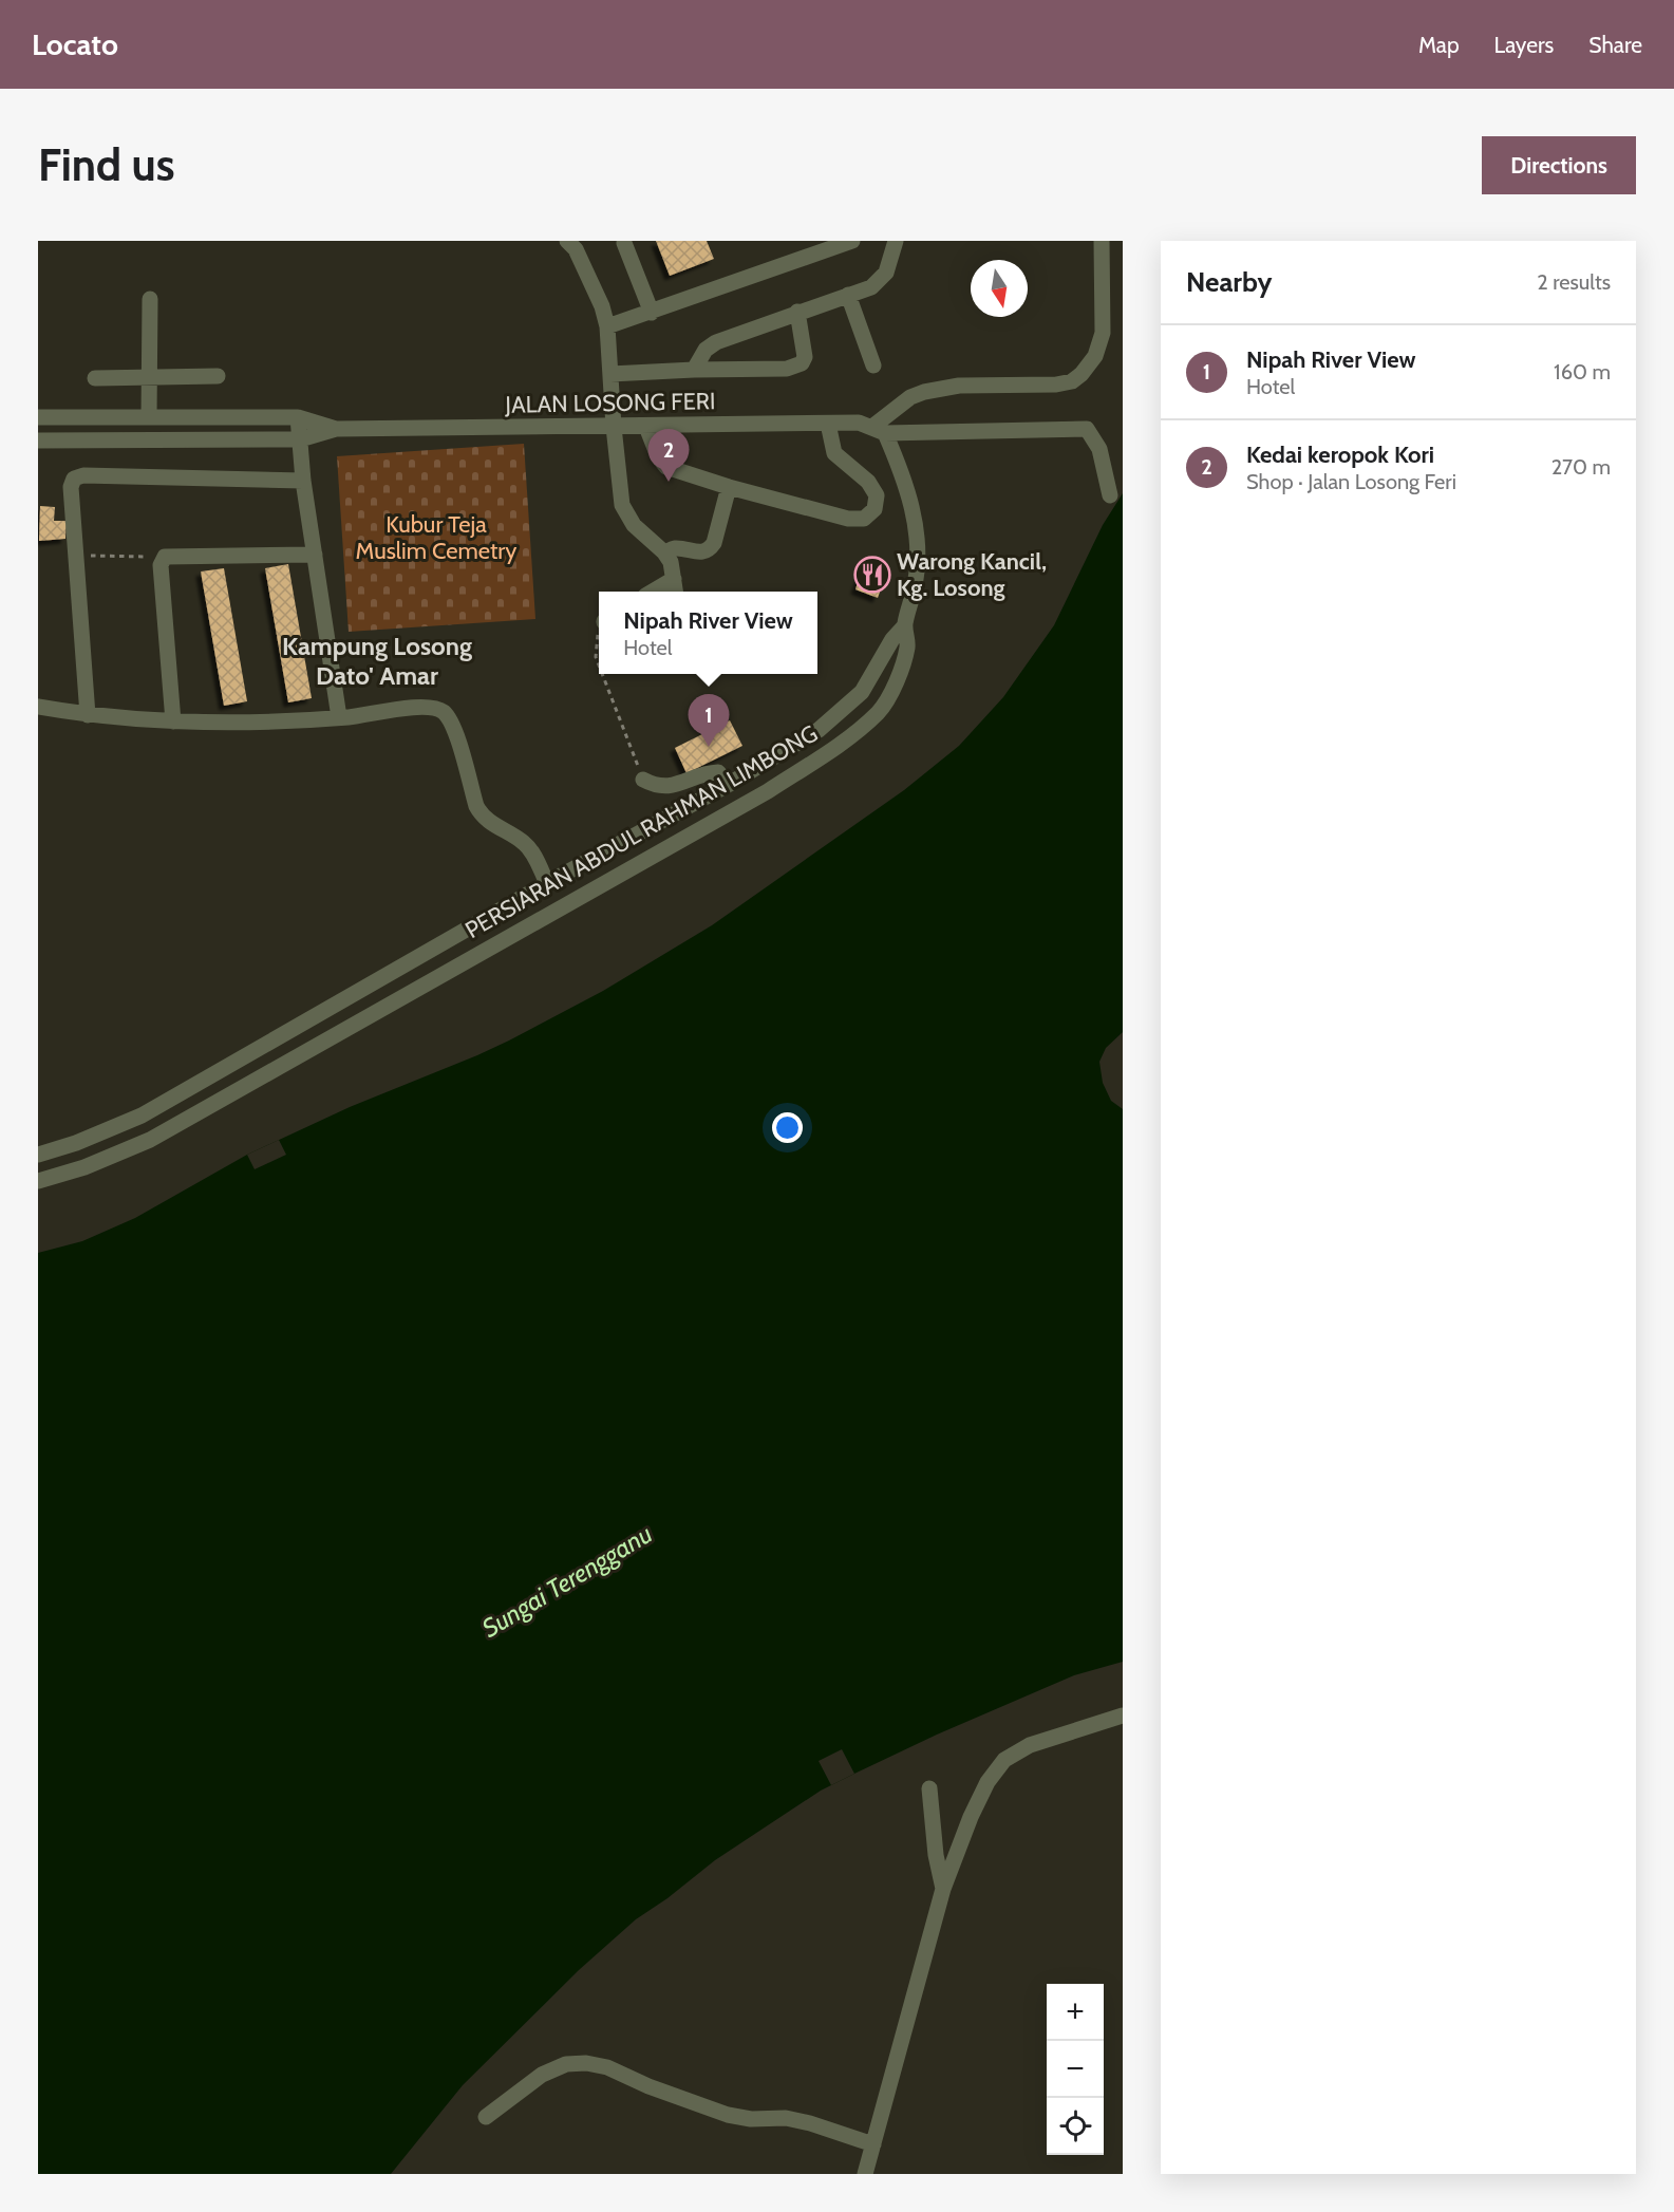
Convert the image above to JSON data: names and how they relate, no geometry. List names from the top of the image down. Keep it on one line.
{"streets":{"street":["JALAN LOSONG FERI","PERSIARAN ABDUL RAHMAN LIMBONG"]},"districts":["Kampung Losong Dato' Amar"],"water":["Sungai Terengganu"],"parks":["Kubur Teja Muslim Cemetry"],"places":{"restaurant":["Warong Kancil, Kg. Losong"]},"north":"bottom","page":{"header":"Locato","nav":["Map","Layers","Share"],"buttons":"Directions","title":"Find us","heading":["Nearby","2 results"],"list":[{"mark":"1","name":"Nipah River View","note":"Hotel","value":"160 m"},{"mark":"2","name":"Kedai keropok Kori","note":"Shop · Jalan Losong Feri","value":"270 m"}],"pins":["2","1"],"popup":["Nipah River View","Hotel"],"map_buttons":["+","−"]}}
